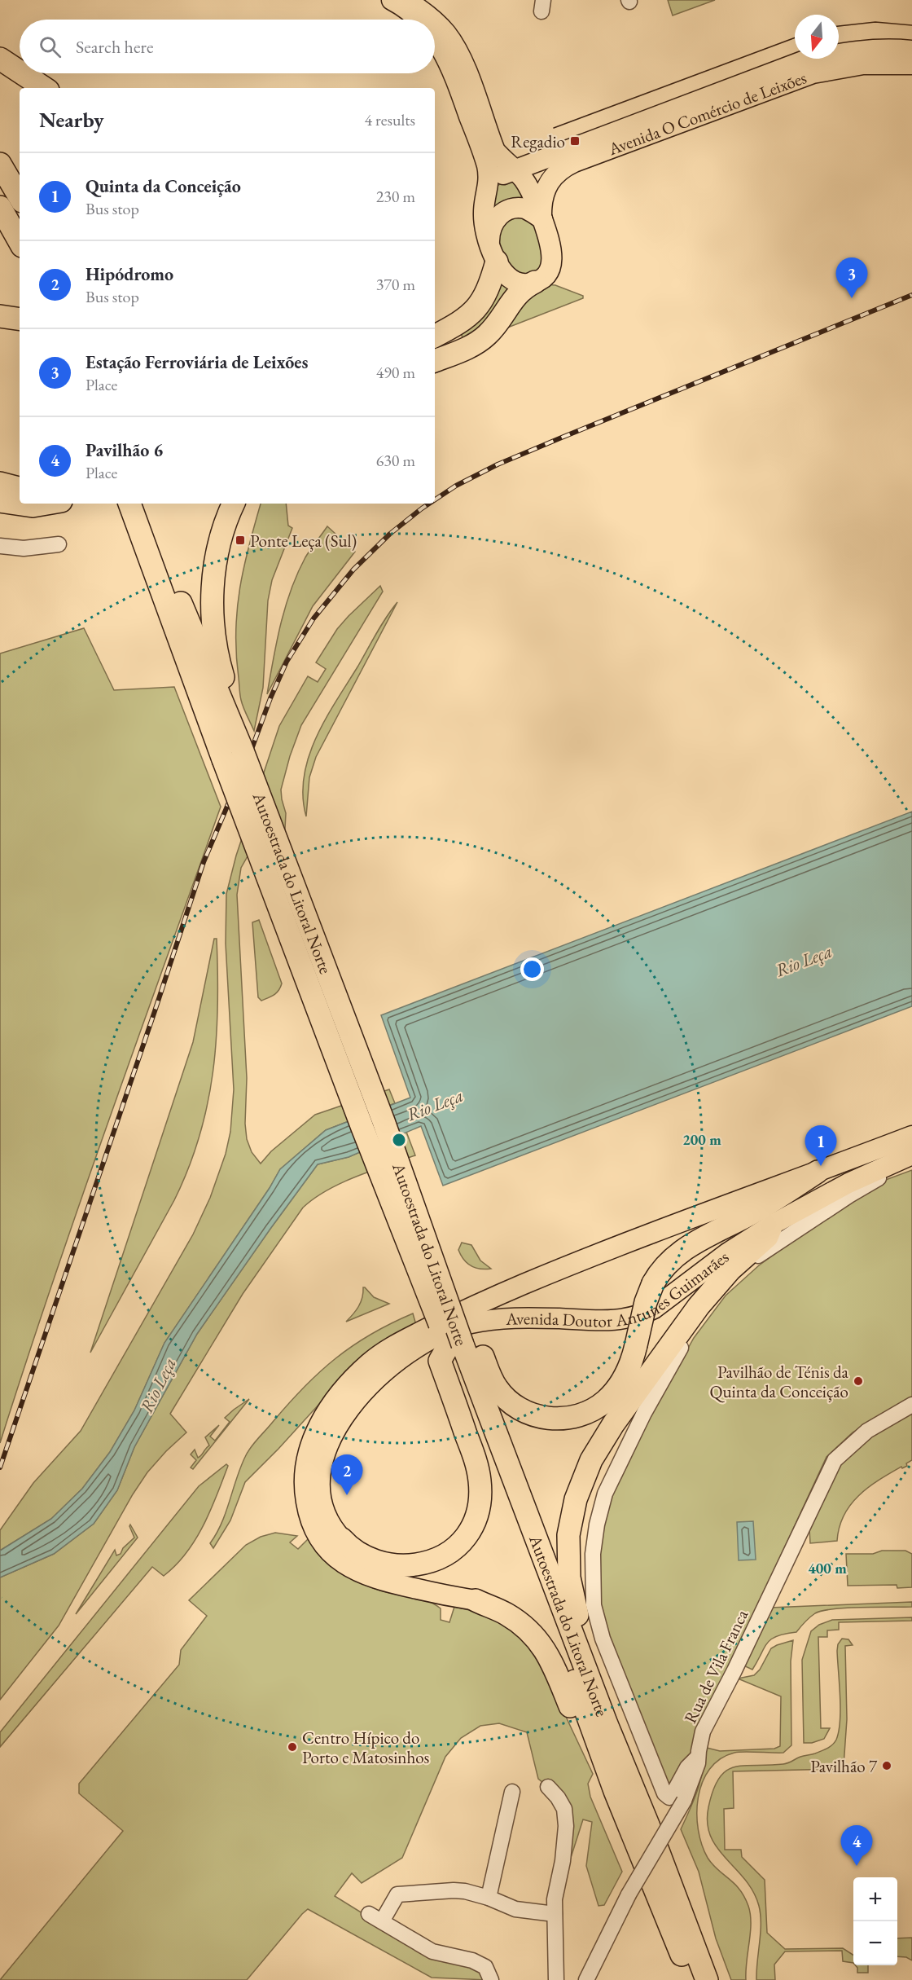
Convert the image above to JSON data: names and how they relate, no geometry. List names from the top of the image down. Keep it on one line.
{"streets":{"highway":["Autoestrada do Litoral Norte"],"main road":["Avenida O Comércio de Leixões","Avenida Doutor Antunes Guimarães"],"street":["Rua de Vila Franca"]},"water":["Rio Leça"],"places":{"transit":["Regadio","Ponte Leça (Sul)"],"other":["Pavilhão de Ténis da Quinta da Conceição","Centro Hípico do Porto e Matosinhos","Pavilhão 7"]},"north":"bottom","page":{"search":"Search here","heading":["Nearby","4 results"],"list":[{"mark":"1","name":"Quinta da Conceição","note":"Bus stop","value":"230 m"},{"mark":"2","name":"Hipódromo","note":"Bus stop","value":"370 m"},{"mark":"3","name":"Estação Ferroviária de Leixões","note":"Place","value":"490 m"},{"mark":"4","name":"Pavilhão 6","note":"Place","value":"630 m"}],"pins":["3","1","2","4"],"map_buttons":["+","−"]},"rings":["200 m","400 m"]}
